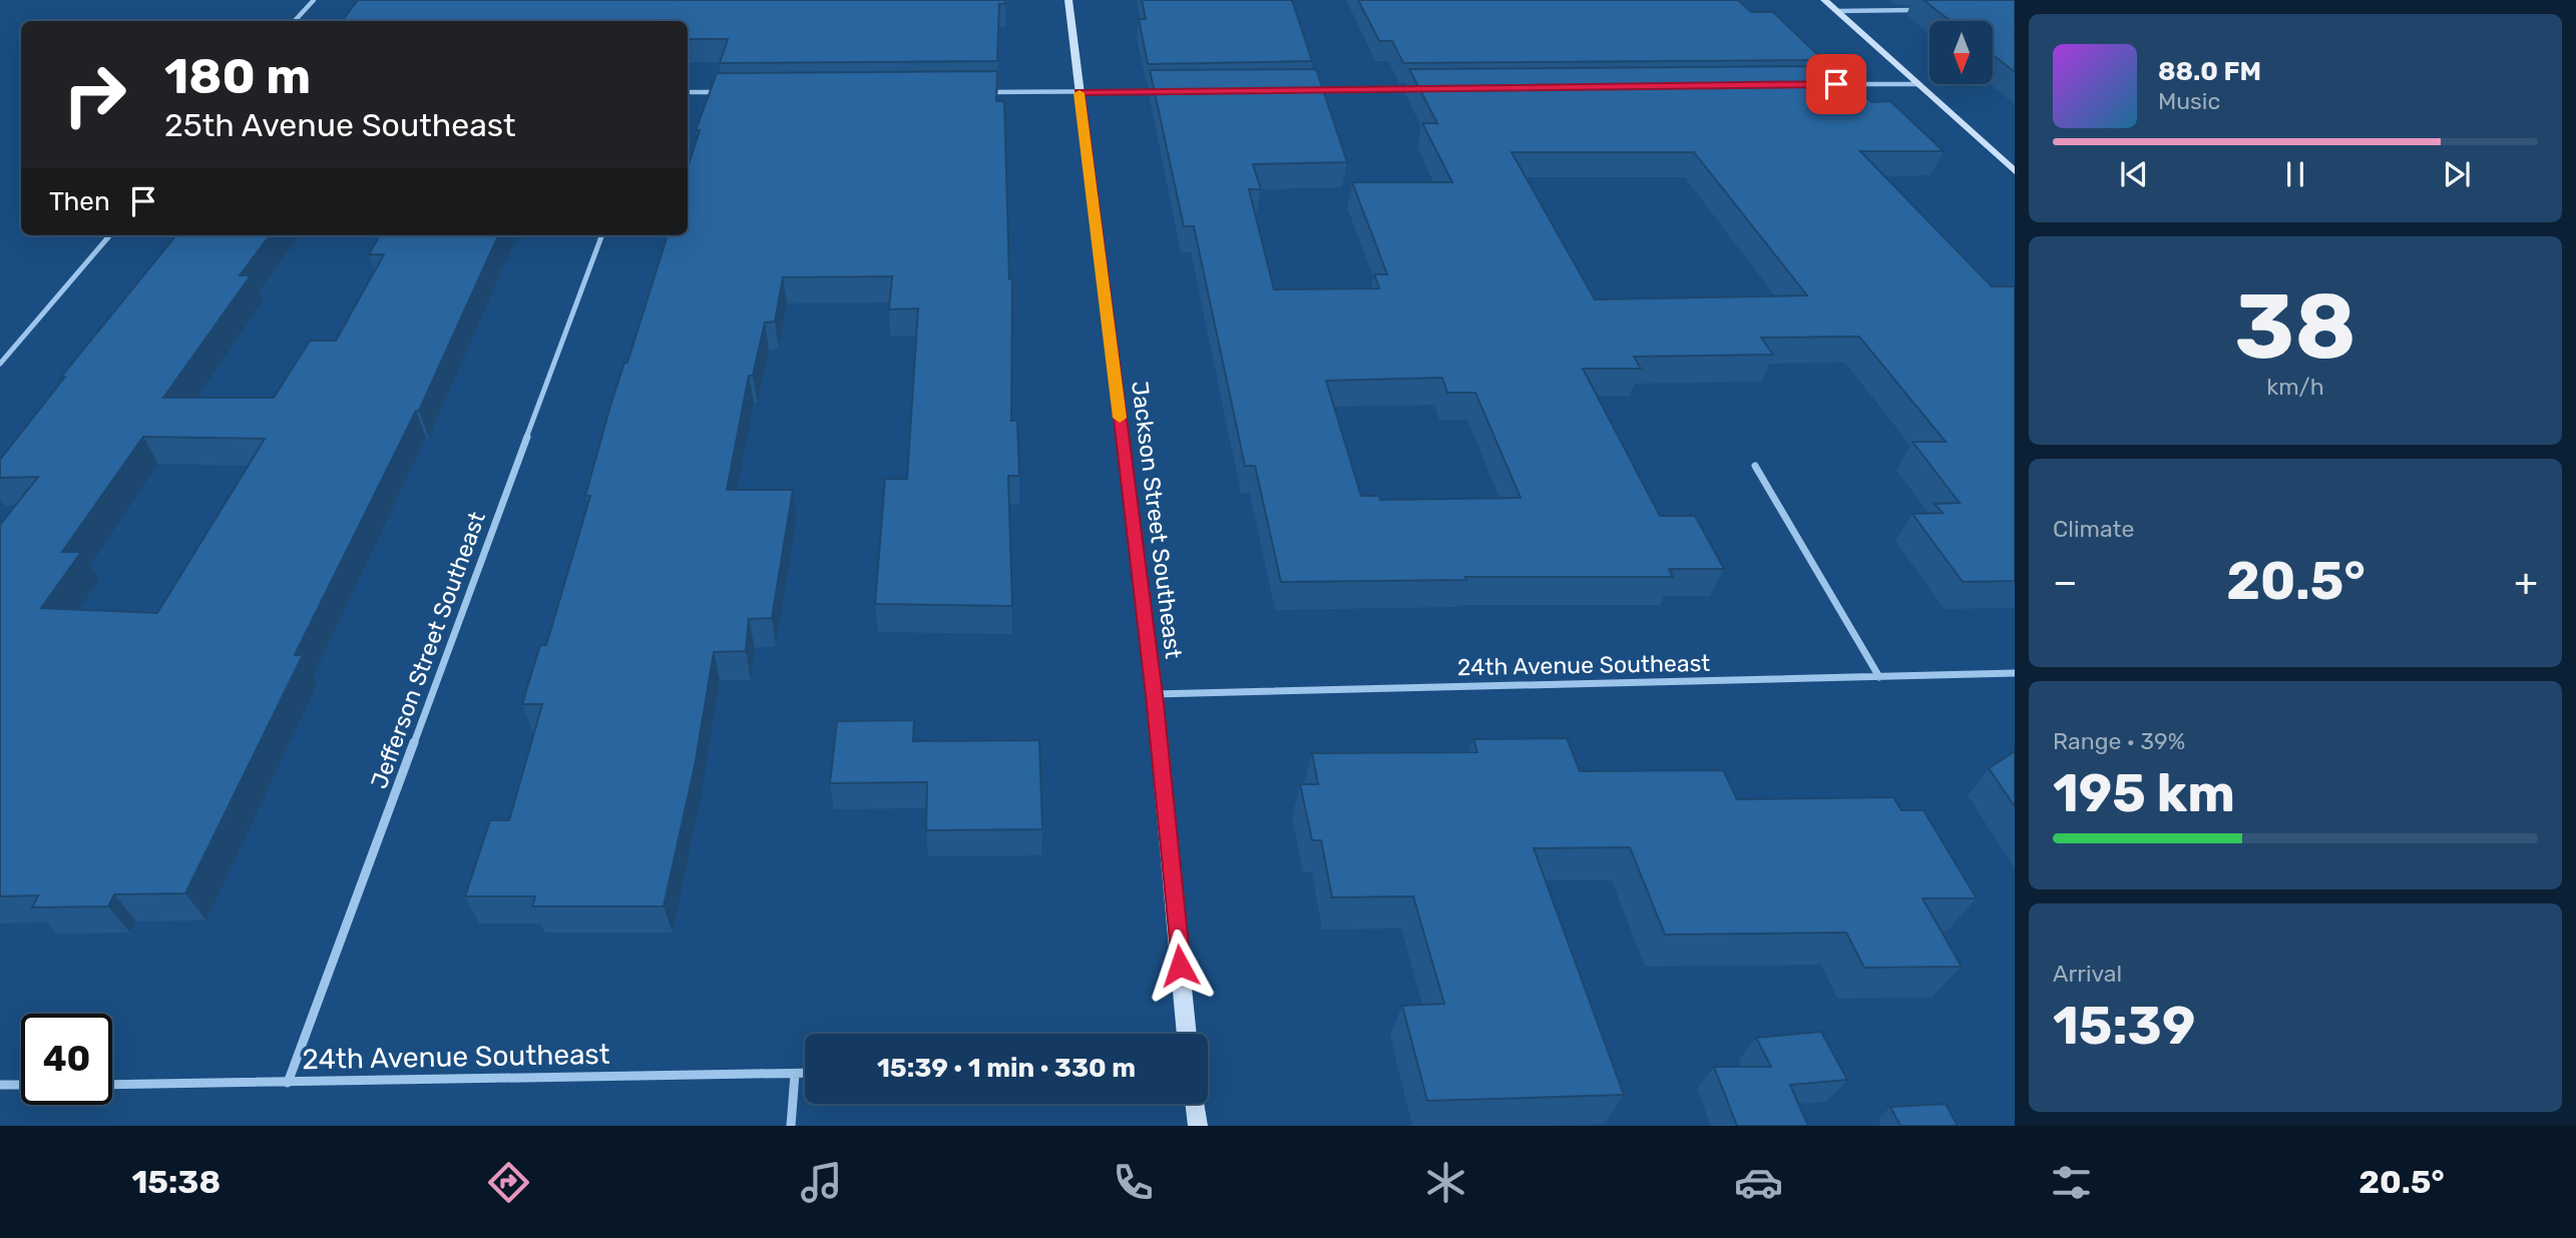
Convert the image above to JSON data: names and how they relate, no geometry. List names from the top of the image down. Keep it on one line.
{"streets":{"street":["Jackson Street Southeast","Jefferson Street Southeast","24th Avenue Southeast"]},"crossings":[["Jackson Street Southeast","24th Avenue Southeast"],["Jefferson Street Southeast","24th Avenue Southeast"]],"north":"bottom","page":{"turn":["180 m","25th Avenue Southeast"],"song":["88.0 FM","Music"],"then":"Then","tile":[["38","km/h"],"Climate",["Range · 39%","195 km"],["Arrival","15:39"]],"heat":["−","20.5°","+"],"limit":"40","trip":"15:39 · 1 min · 330 m","tabs":["15:38","20.5°"]}}
